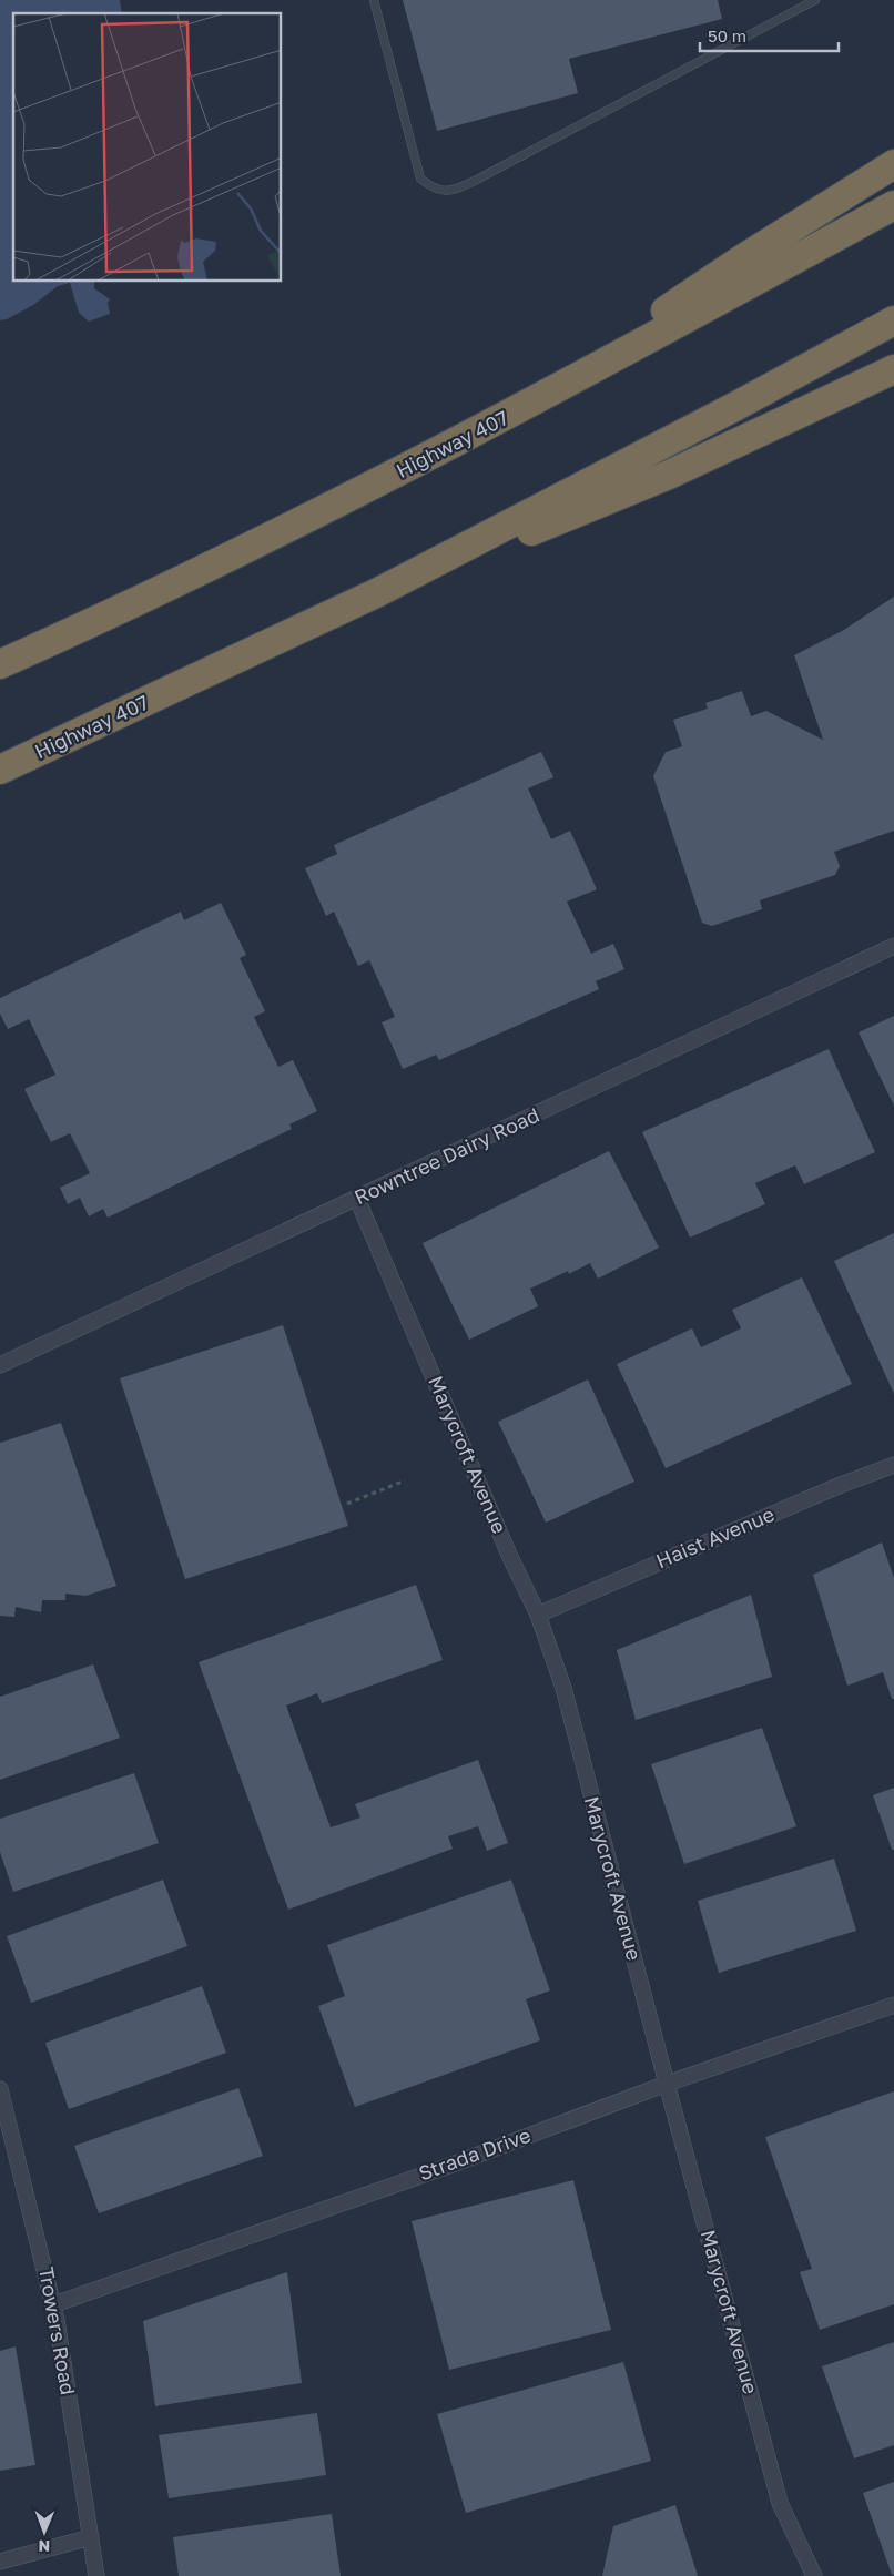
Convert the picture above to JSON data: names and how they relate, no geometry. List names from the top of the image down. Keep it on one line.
{"streets":{"highway":["Highway 407"],"street":["Rowntree Dairy Road","Marycroft Avenue","Haist Avenue","Strada Drive","Trowers Road"]},"crossings":[["Rowntree Dairy Road","Marycroft Avenue"],["Marycroft Avenue","Haist Avenue"],["Marycroft Avenue","Strada Drive"],["Strada Drive","Trowers Road"]],"scale_bar":"50 m","north":"bottom"}
